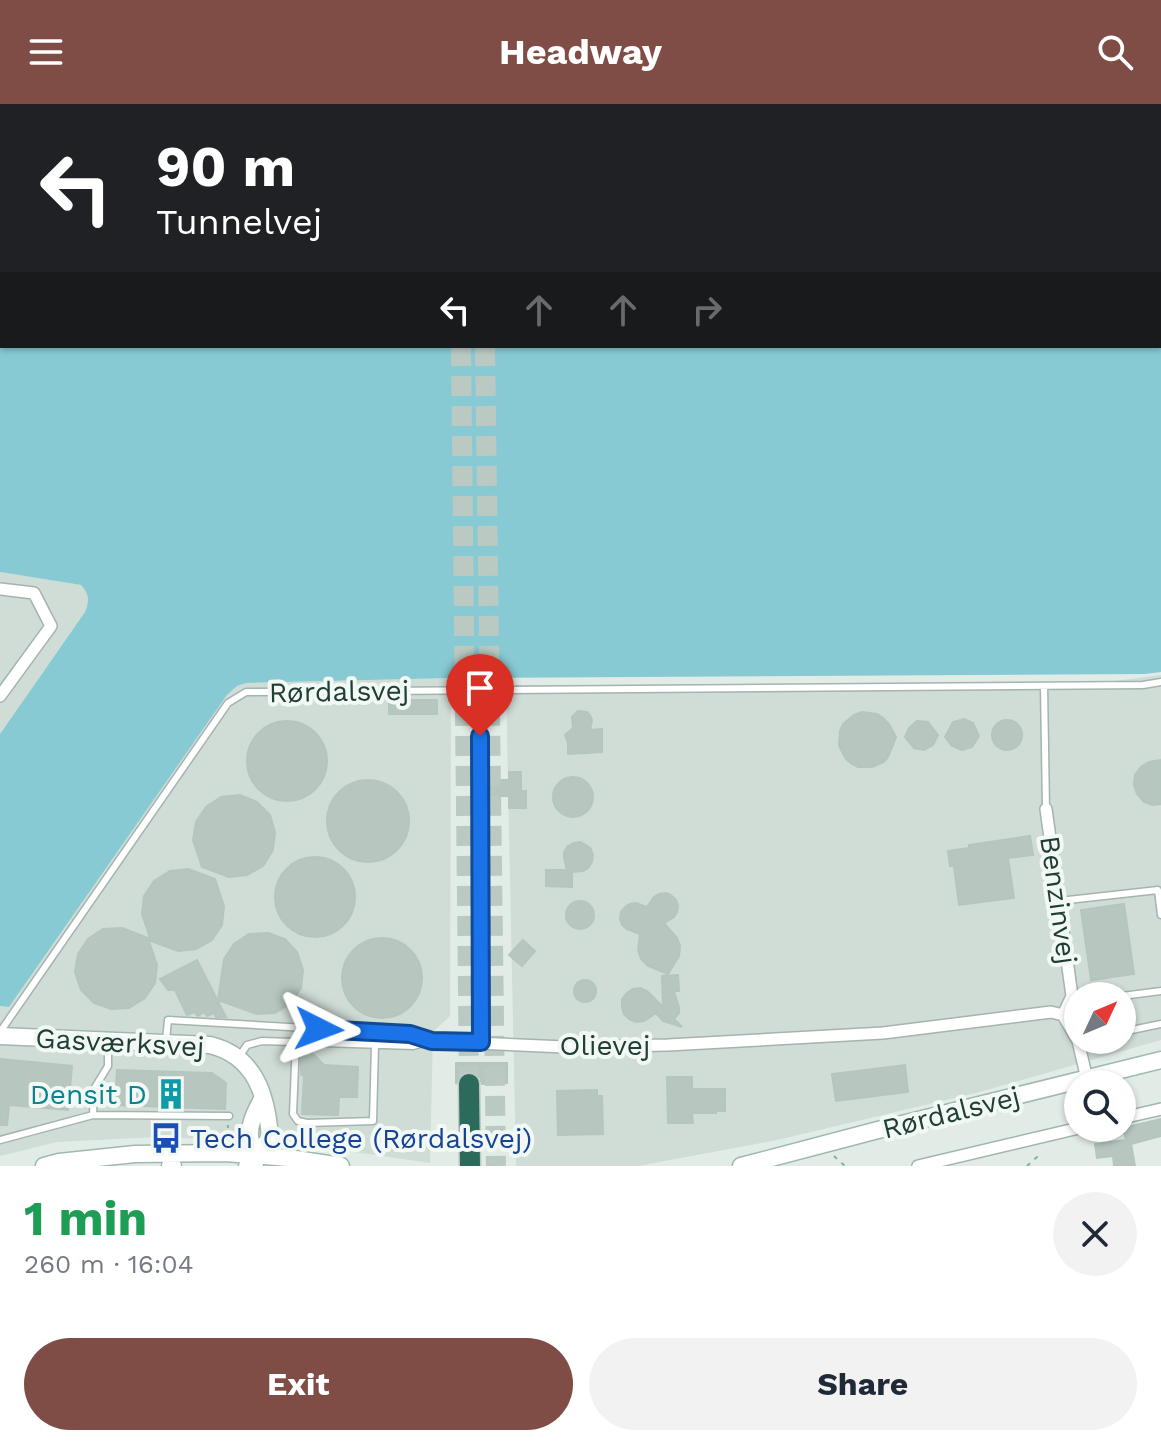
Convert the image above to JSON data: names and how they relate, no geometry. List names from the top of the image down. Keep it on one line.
{"streets":{"street":["Rørdalsvej","Benzinvej","Gasværksvej","Olievej"]},"crossings":[["Rørdalsvej","Gasværksvej"],["Benzinvej","Olievej"],["Gasværksvej","Olievej"]],"places":{"building":["Densit D"],"bus stop":["Tech College (Rørdalsvej)"]},"north":"top right","page":{"header":"Headway","turn":["90 m","Tunnelvej"],"heading":["1 min","260 m · 16:04"],"buttons":["Exit","Share"]}}
